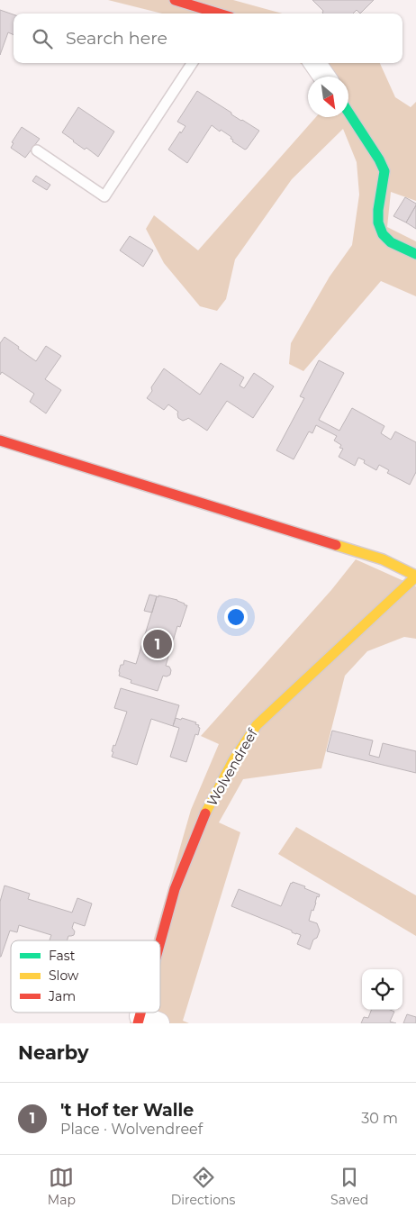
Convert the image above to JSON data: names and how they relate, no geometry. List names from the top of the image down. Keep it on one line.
{"streets":{"street":["Wolvendreef"]},"legend":["Fast","Slow","Jam"],"north":"bottom right","page":{"search":"Search here","pins":"1","heading":"Nearby","list":[{"mark":"1","name":"'t Hof ter Walle","note":"Place · Wolvendreef","value":"30 m"}],"nav":["Map","Directions","Saved"]}}
